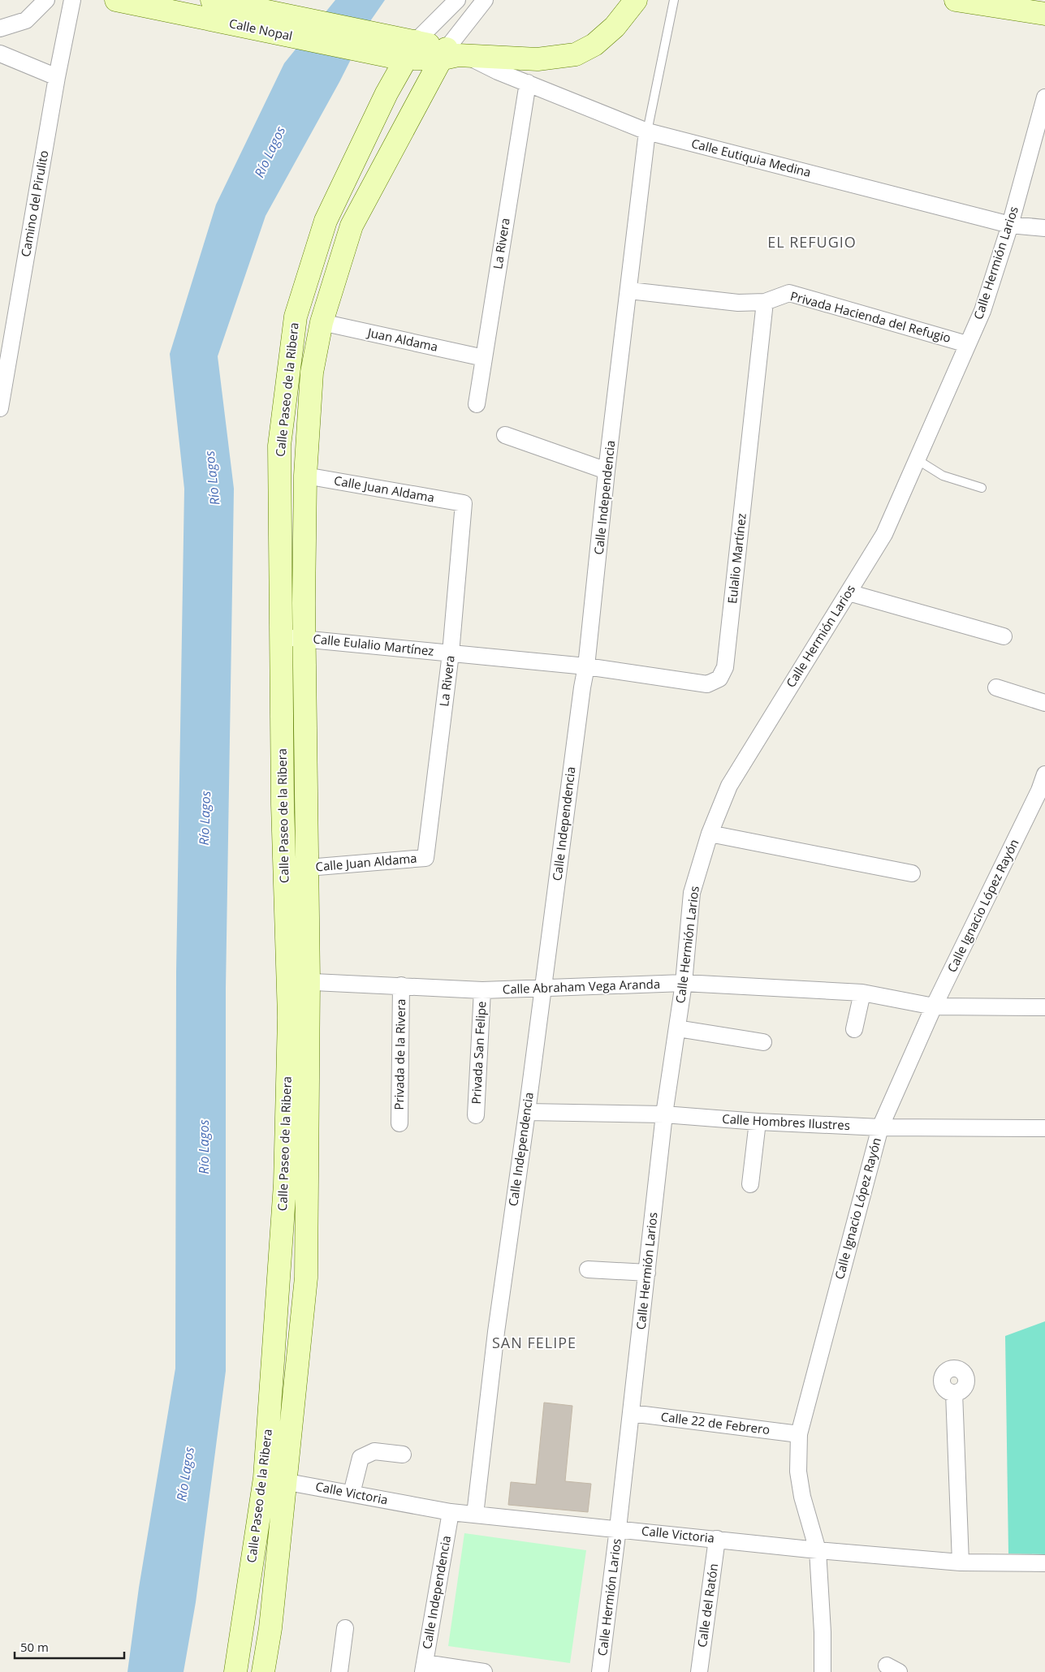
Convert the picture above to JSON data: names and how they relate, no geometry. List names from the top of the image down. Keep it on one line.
{"streets":{"street":["Calle Nopal","Calle Eutiquia Medina","Camino del Pirulito","La Rivera","Calle Hermión Larios","Privada Hacienda del Refugio","Juan Aldama","Calle Paseo de la Ribera","Calle Juan Aldama","Calle Independencia","Eulalio Martínez","Calle Eulalio Martínez","Calle Ignacio López Rayón","Calle Abraham Vega Aranda","Privada San Felipe","Privada de la Rivera","Calle Hombres Ilustres","Calle 22 de Febrero","Calle Victoria","Calle del Ratón"]},"crossings":[["Calle Nopal","Calle Eutiquia Medina"],["Calle Nopal","Calle Paseo de la Ribera"],["Calle Eutiquia Medina","La Rivera"],["Calle Eutiquia Medina","Calle Hermión Larios"],["Calle Eutiquia Medina","Calle Paseo de la Ribera"],["Calle Eutiquia Medina","Calle Independencia"],["La Rivera","Juan Aldama"],["La Rivera","Calle Juan Aldama"],["La Rivera","Calle Eulalio Martínez"],["Calle Hermión Larios","Privada Hacienda del Refugio"],["Calle Hermión Larios","Calle Abraham Vega Aranda"],["Calle Hermión Larios","Calle Hombres Ilustres"],["Calle Hermión Larios","Calle 22 de Febrero"],["Calle Hermión Larios","Calle Victoria"],["Privada Hacienda del Refugio","Calle Independencia"],["Privada Hacienda del Refugio","Eulalio Martínez"],["Juan Aldama","Calle Paseo de la Ribera"],["Calle Paseo de la Ribera","Calle Juan Aldama"],["Calle Paseo de la Ribera","Calle Eulalio Martínez"],["Calle Paseo de la Ribera","Calle Abraham Vega Aranda"],["Calle Paseo de la Ribera","Calle Victoria"],["Calle Independencia","Eulalio Martínez"],["Calle Independencia","Calle Eulalio Martínez"],["Calle Independencia","Calle Abraham Vega Aranda"],["Calle Independencia","Calle Hombres Ilustres"],["Calle Independencia","Calle Victoria"],["Eulalio Martínez","Calle Eulalio Martínez"],["Calle Ignacio López Rayón","Calle Abraham Vega Aranda"],["Calle Ignacio López Rayón","Calle Hombres Ilustres"],["Calle Ignacio López Rayón","Calle 22 de Febrero"],["Calle Ignacio López Rayón","Calle Victoria"],["Calle Abraham Vega Aranda","Privada San Felipe"],["Calle Abraham Vega Aranda","Privada de la Rivera"],["Calle Victoria","Calle del Ratón"]],"districts":["EL REFUGIO","SAN FELIPE"],"water":["Río Lagos"],"scale_bar":"50 m"}
